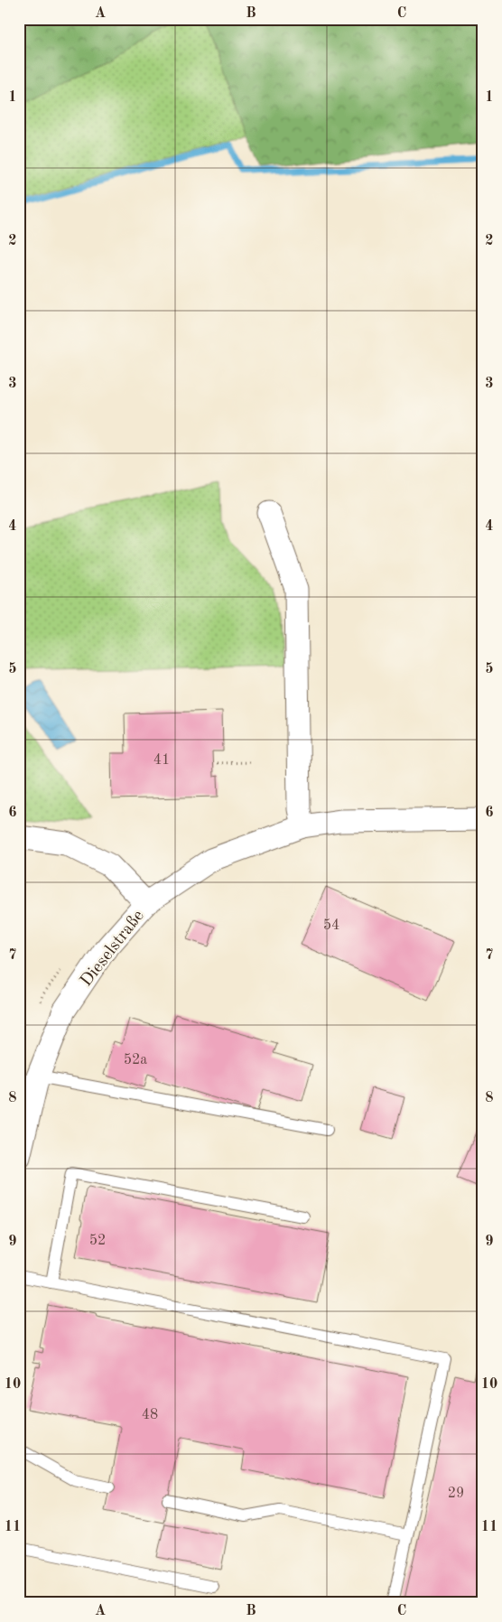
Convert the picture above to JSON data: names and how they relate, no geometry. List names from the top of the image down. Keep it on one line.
{"streets":{"street":["Dieselstraße"]},"house_numbers":["41","54","52a","52","48","29"],"grid":{"columns":["A","B","C"],"rows":["1","2","3","4","5","6","7","8","9","10","11"]}}
